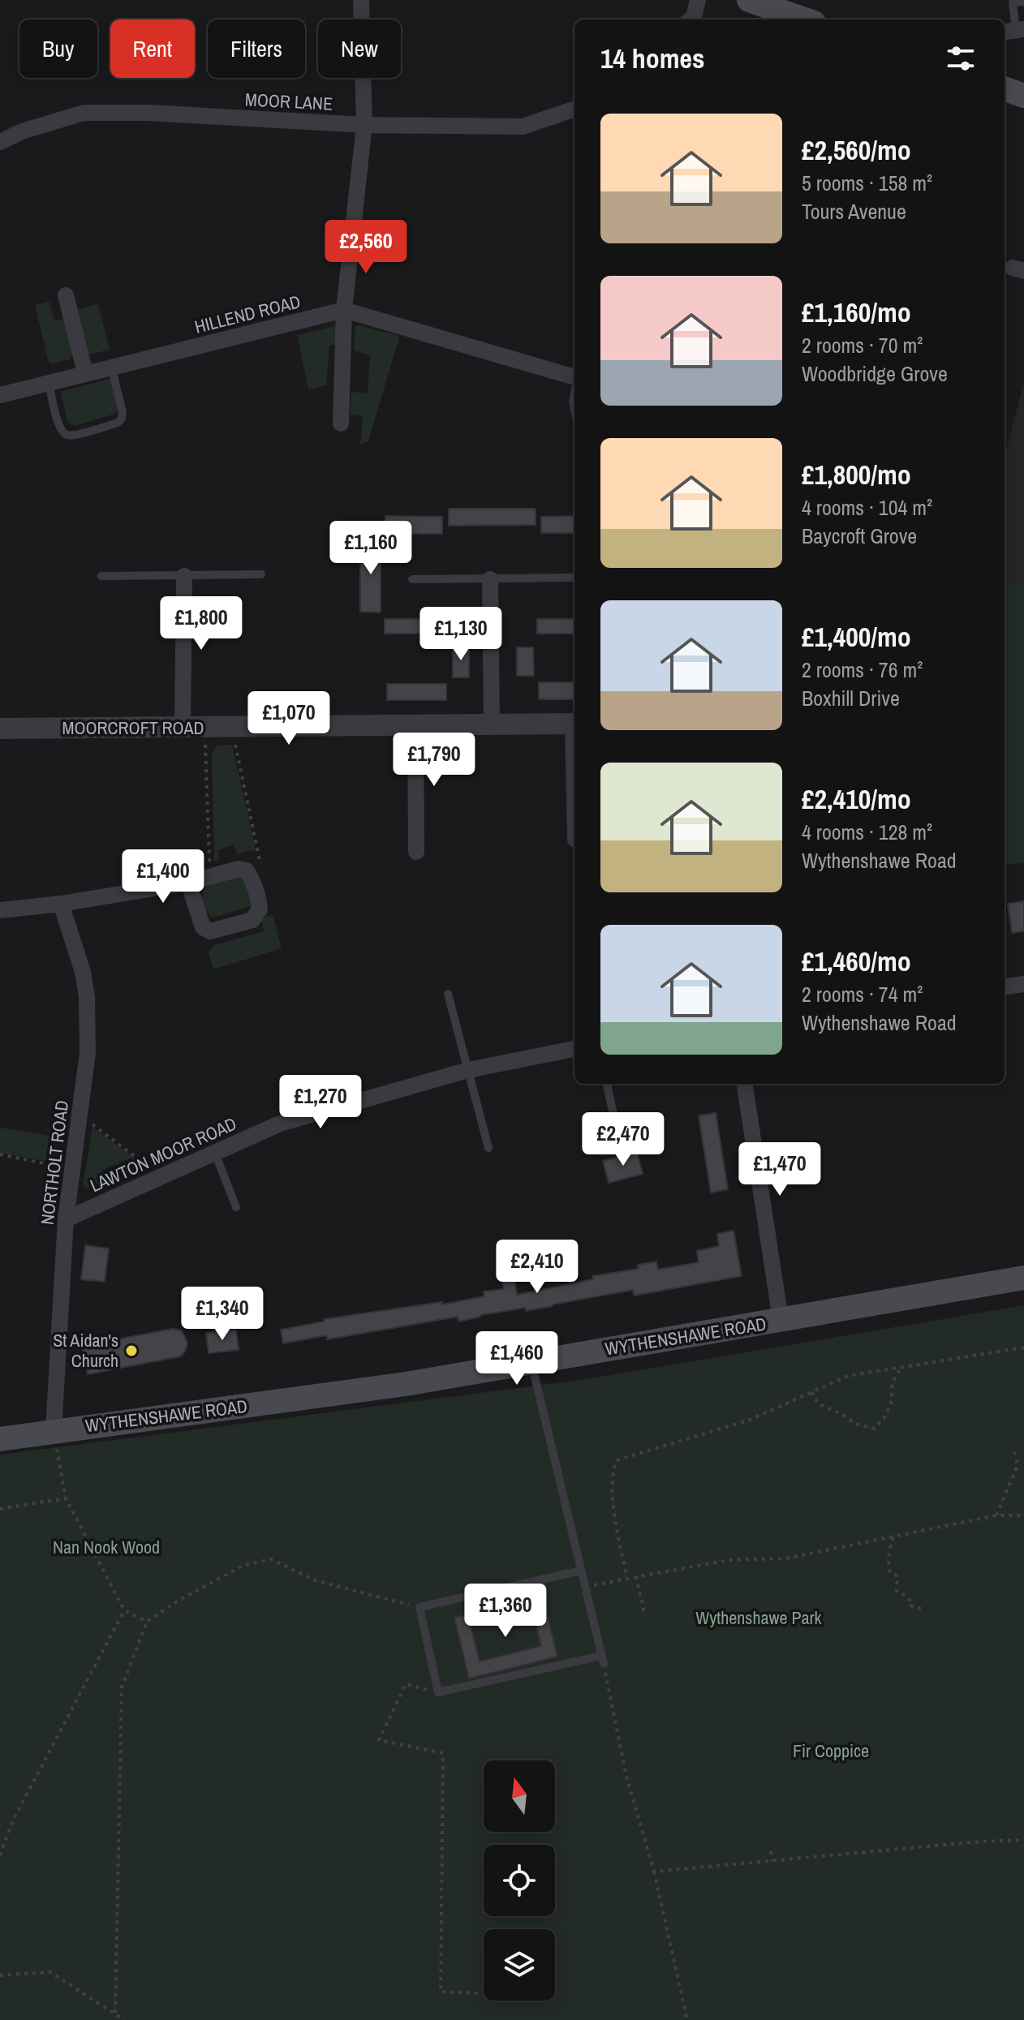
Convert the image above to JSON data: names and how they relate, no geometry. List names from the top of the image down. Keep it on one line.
{"streets":{"main road":["WYTHENSHAWE ROAD"],"street":["MOOR LANE","HILLEND ROAD","MOORCROFT ROAD","LAWTON MOOR ROAD","NORTHOLT ROAD"]},"crossings":[["LAWTON MOOR ROAD","NORTHOLT ROAD"],["NORTHOLT ROAD","WYTHENSHAWE ROAD"]],"parks":["Nan Nook Wood","Wythenshawe Park","Fir Coppice"],"places":["St Aidan's Church"],"north":"top","page":{"chip":["Buy","Rent","Filters","New"],"heading":"14 homes","list":[{"name":"£2,560/mo","note":"5 rooms · 158 m² · Tours Avenue"},{"name":"£1,160/mo","note":"2 rooms · 70 m² · Woodbridge Grove"},{"name":"£1,800/mo","note":"4 rooms · 104 m² · Baycroft Grove"},{"name":"£1,400/mo","note":"2 rooms · 76 m² · Boxhill Drive"},{"name":"£2,410/mo","note":"4 rooms · 128 m² · Wythenshawe Road"},{"name":"£1,460/mo","note":"2 rooms · 74 m² · Wythenshawe Road"}],"price":["£2,560","£1,160","£1,800","£1,130","£1,070","£1,790","£1,400","£1,270","£2,470","£1,470","£2,410","£1,340","£1,460","£1,360"]}}
